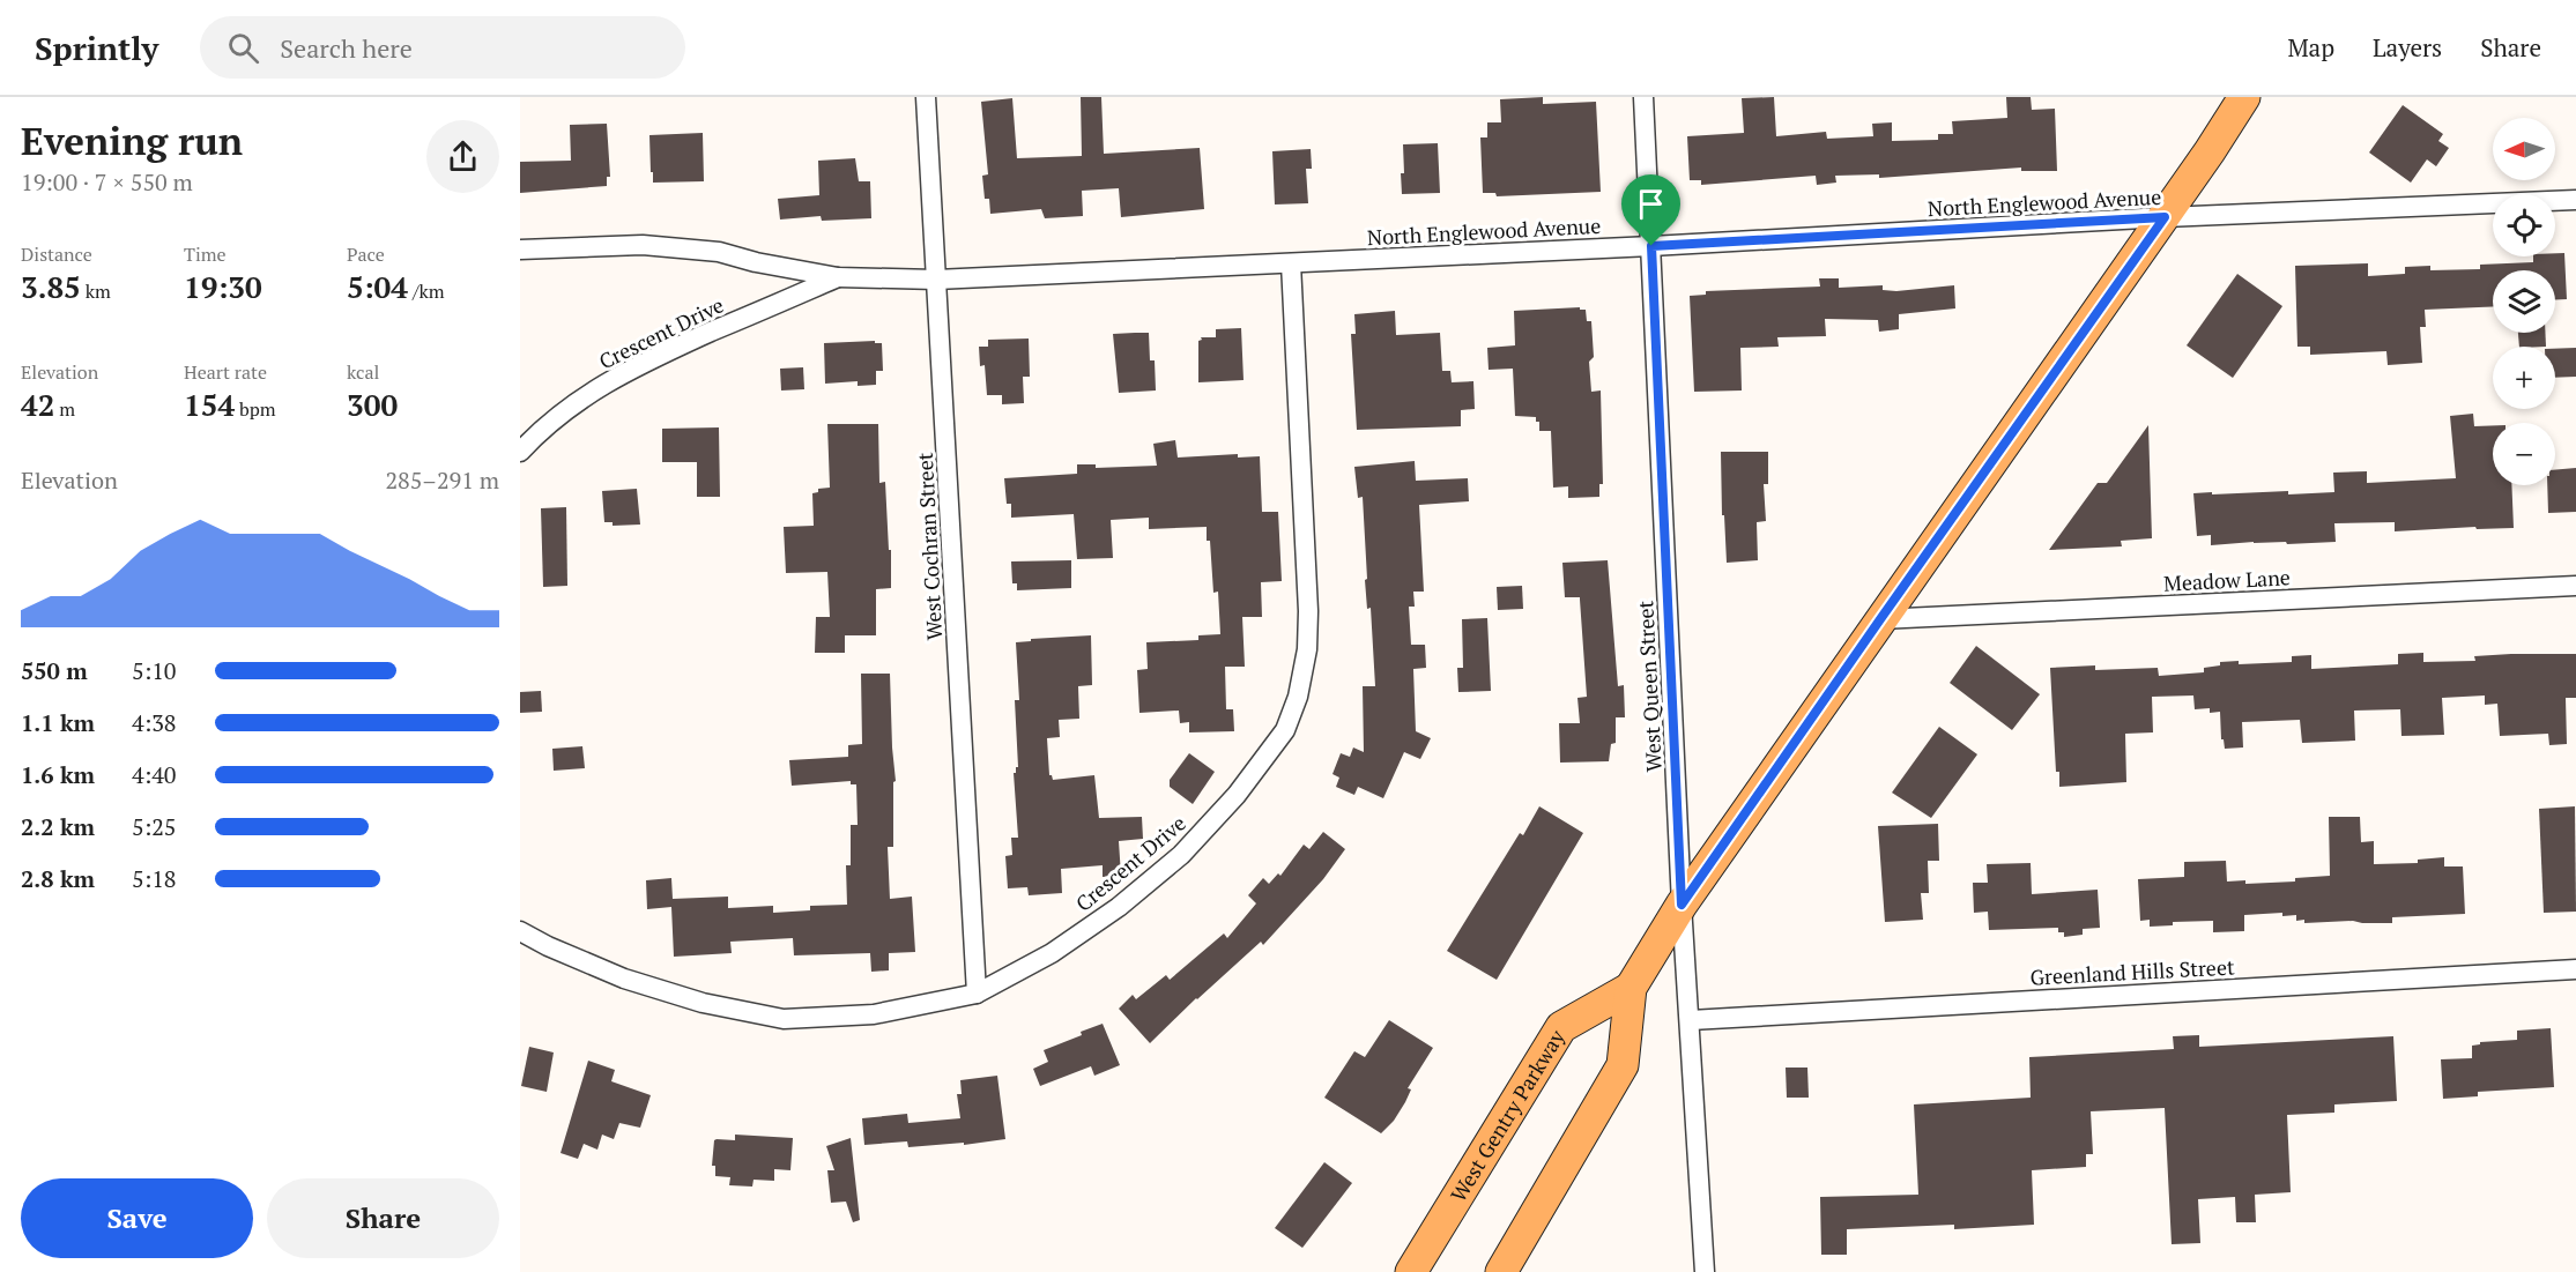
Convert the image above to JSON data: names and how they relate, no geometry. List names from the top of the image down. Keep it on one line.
{"streets":{"main road":["West Gentry Parkway"],"street":["North Englewood Avenue","Crescent Drive","West Cochran Street","Meadow Lane","West Queen Street","Greenland Hills Street"]},"crossings":[["North Englewood Avenue","Crescent Drive"],["North Englewood Avenue","West Cochran Street"],["North Englewood Avenue","West Queen Street"],["North Englewood Avenue","West Gentry Parkway"],["Crescent Drive","West Cochran Street"],["Meadow Lane","West Gentry Parkway"],["West Queen Street","Greenland Hills Street"],["West Queen Street","West Gentry Parkway"]],"north":"left","page":{"header":"Sprintly","search":"Search here","nav":["Map","Layers","Share"],"heading":["Evening run","19:00 · 7 × 550 m"],"map_buttons":["+","−"],"stats":[["Distance","3.85 km"],["Time","19:30"],["Pace","5:04 /km"],["Elevation","42 m"],["Heart rate","154 bpm"],["kcal","300"]],"chart":["Elevation","285–291 m"],"list":[{"name":"550 m","note":"5:10"},{"name":"1.1 km","note":"4:38"},{"name":"1.6 km","note":"4:40"},{"name":"2.2 km","note":"5:25"},{"name":"2.8 km","note":"5:18"}],"buttons":["Save","Share"]}}
